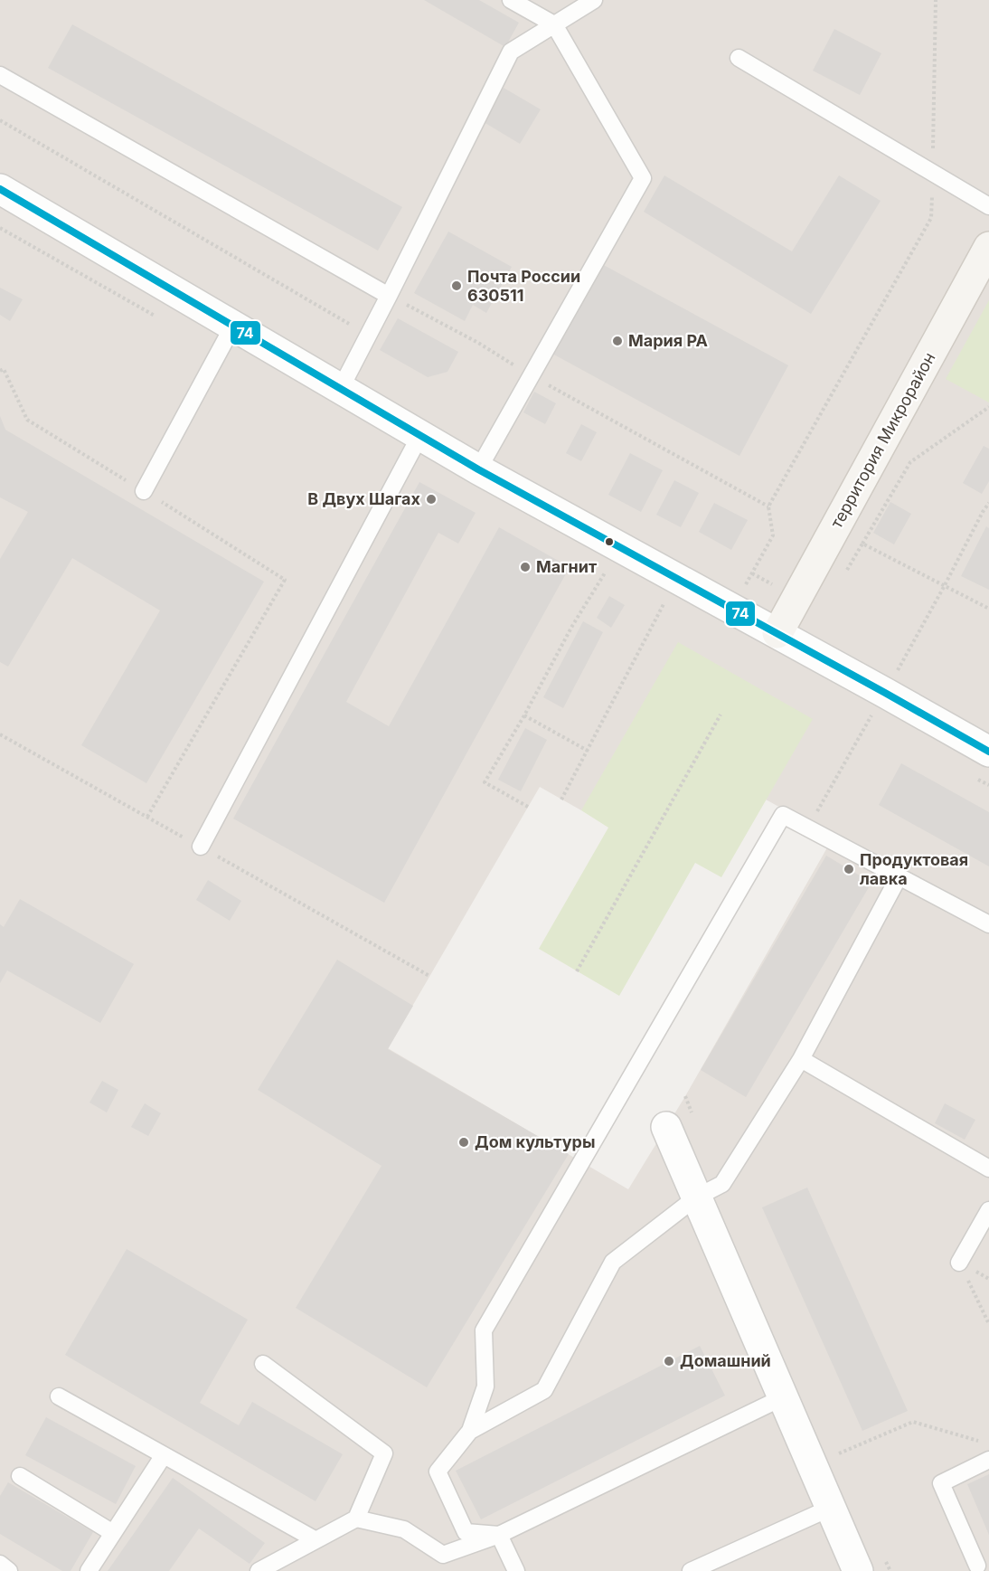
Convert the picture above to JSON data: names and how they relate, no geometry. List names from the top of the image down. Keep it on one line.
{"streets":{"main road":["территория Микрорайон"]},"places":["Почта России 630511","Мария РА","В Двух Шагах","Магнит","Продуктовая лавка","Дом культуры","Домашний"],"lines":["transit line 74"]}
